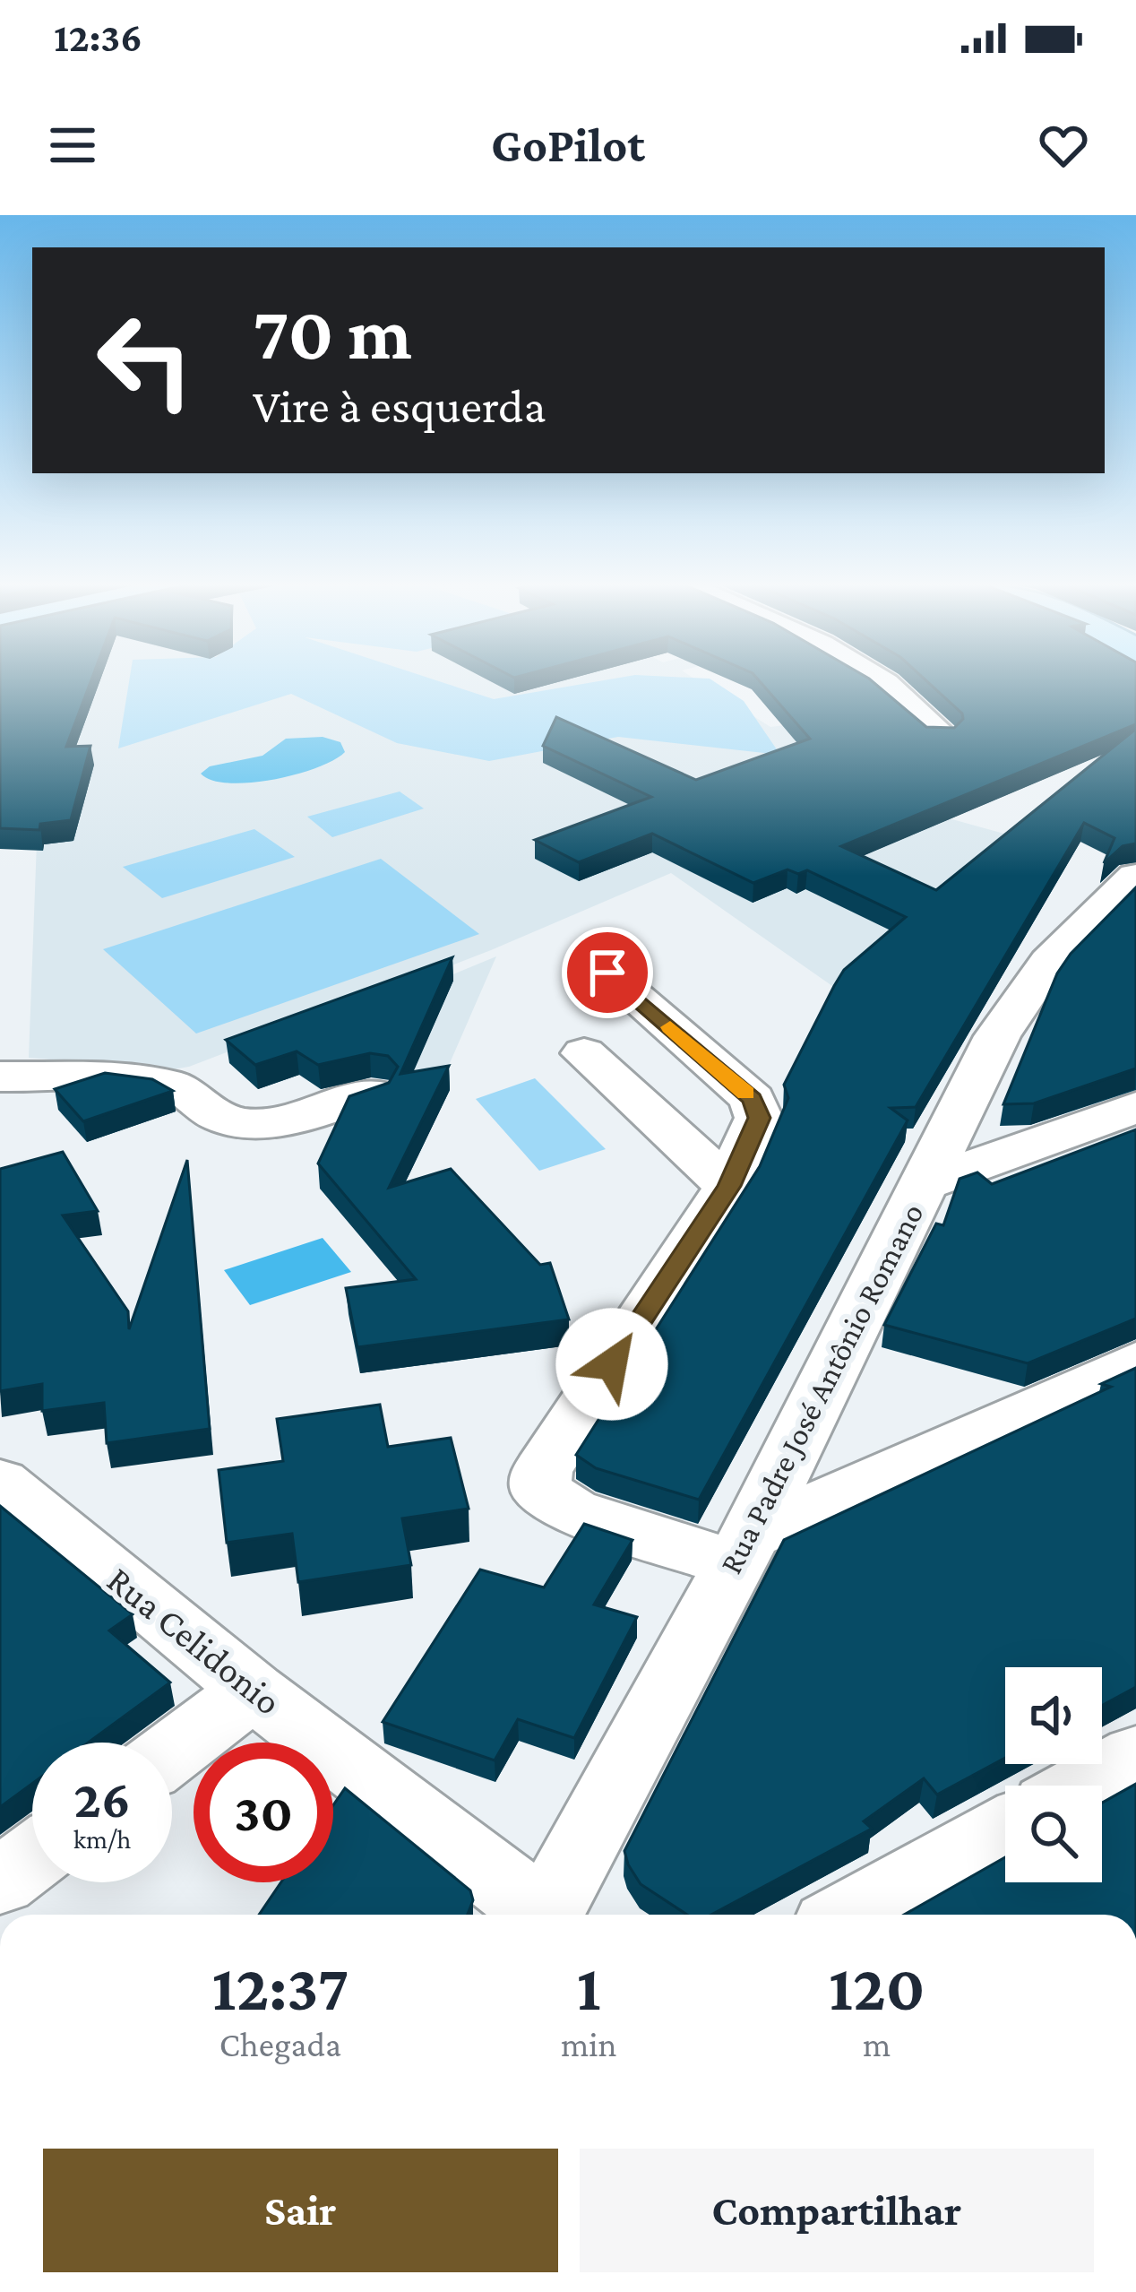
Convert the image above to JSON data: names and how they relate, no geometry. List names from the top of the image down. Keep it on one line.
{"streets":{"street":["Rua Padre José Antônio Romano","Rua Celidonio"]},"page":{"status":"12:36","header":"GoPilot","turn":["70 m","Vire à esquerda"],"speed":"26 km/h","limit":"30","eta":["12:37","Chegada","1","min","120","m"],"buttons":["Sair","Compartilhar"]}}
